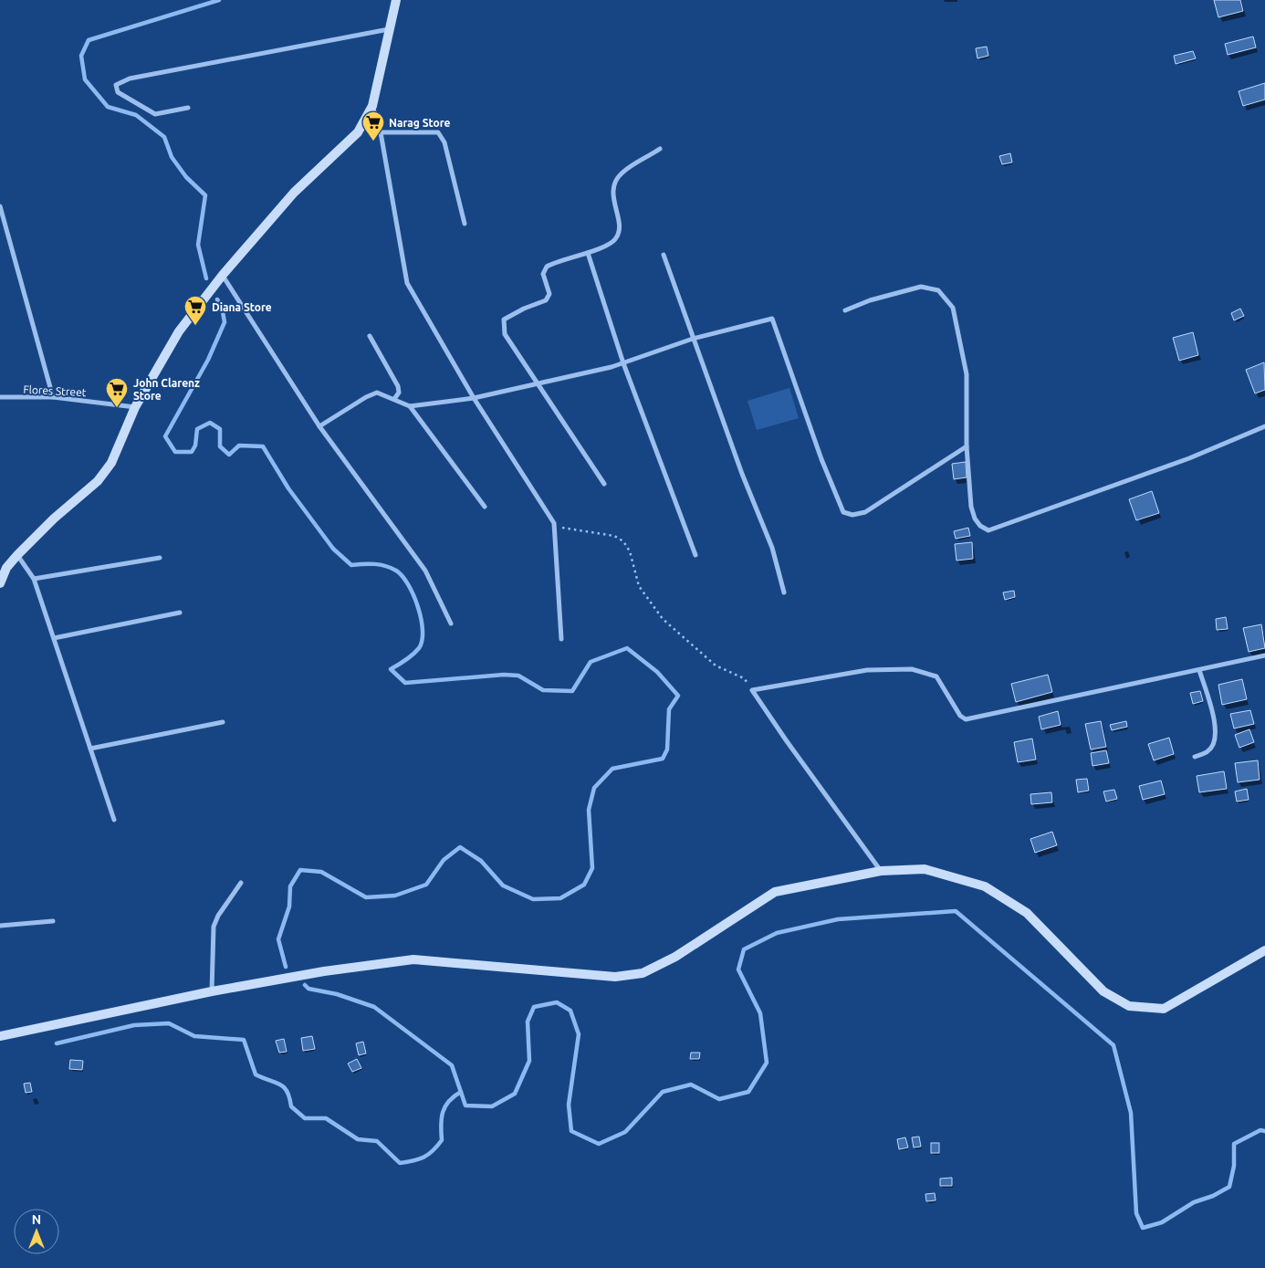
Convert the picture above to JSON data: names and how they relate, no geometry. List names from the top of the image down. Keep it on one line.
{"streets":{"street":["Flores Street"]},"places":{"supermarket":["Narag Store","Diana Store","John Clarenz Store"]},"north":"top"}
